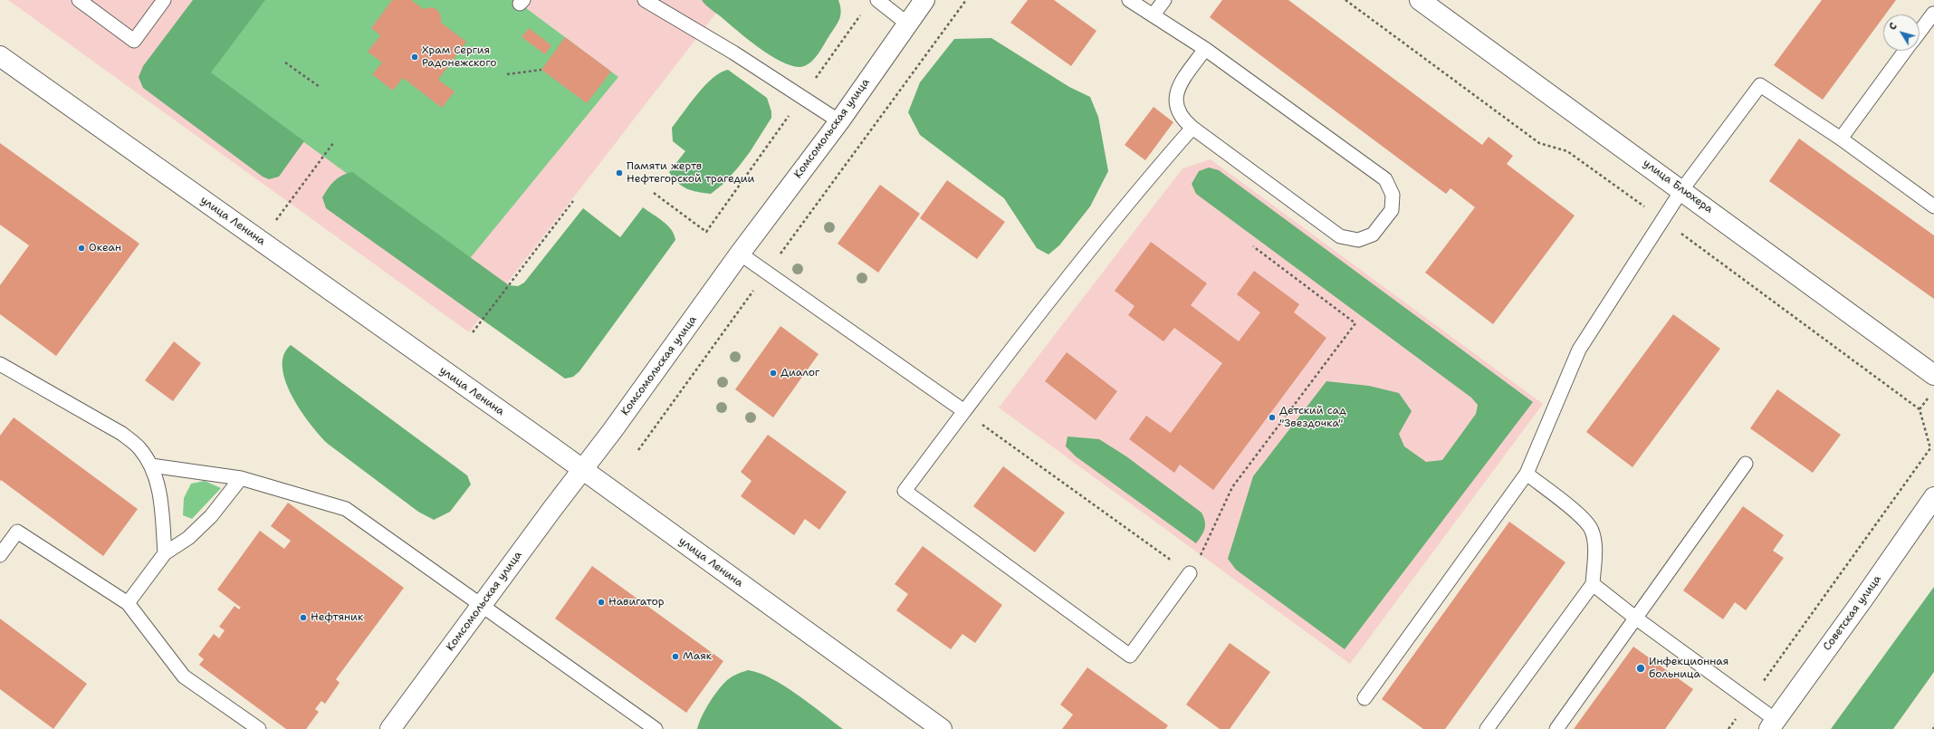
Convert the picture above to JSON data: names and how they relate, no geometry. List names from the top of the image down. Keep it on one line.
{"streets":{"street":["Комсомольская улица","улица Блюхера","улица Ленина","Советская улица"]},"crossings":[["Комсомольская улица","улица Ленина"]],"places":["Храм Сергия Радонежского","Памяти жертв Нефтегорской трагедии","Океан","Диалог","Детский сад \"Звездочка\"","Навигатор","Нефтяник","Маяк","Инфекционная больница"],"north":"top left"}
